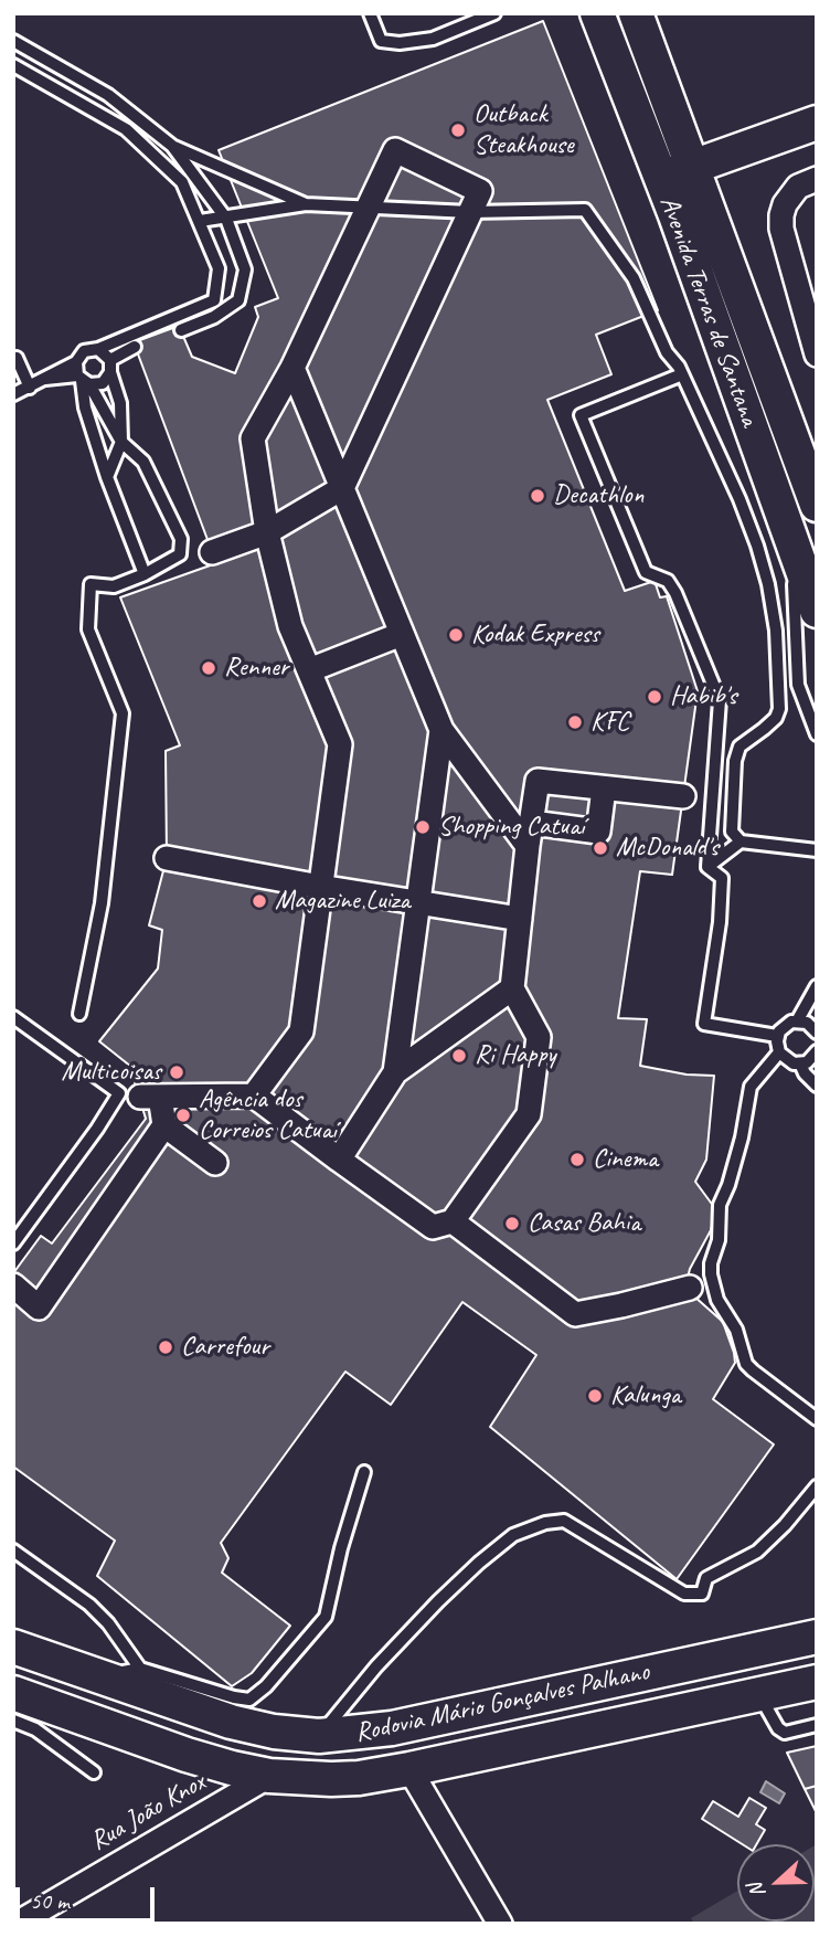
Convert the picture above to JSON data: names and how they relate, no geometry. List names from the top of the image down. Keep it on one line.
{"streets":{"main road":["Avenida Terras de Santana","Rodovia Mário Gonçalves Palhano"],"street":["Rua João Knox"]},"crossings":[["Rodovia Mário Gonçalves Palhano","Rua João Knox"]],"places":["Outback Steakhouse","Decathlon","Kodak Express","Renner","Habib's","KFC","Shopping Catuaí","McDonald's","Magazine Luiza","Ri Happy","Multicoisas","Agência dos Correios Catuaí","Cinema","Casas Bahia","Carrefour","Kalunga"],"scale_bar":"50 m","north":"left"}
